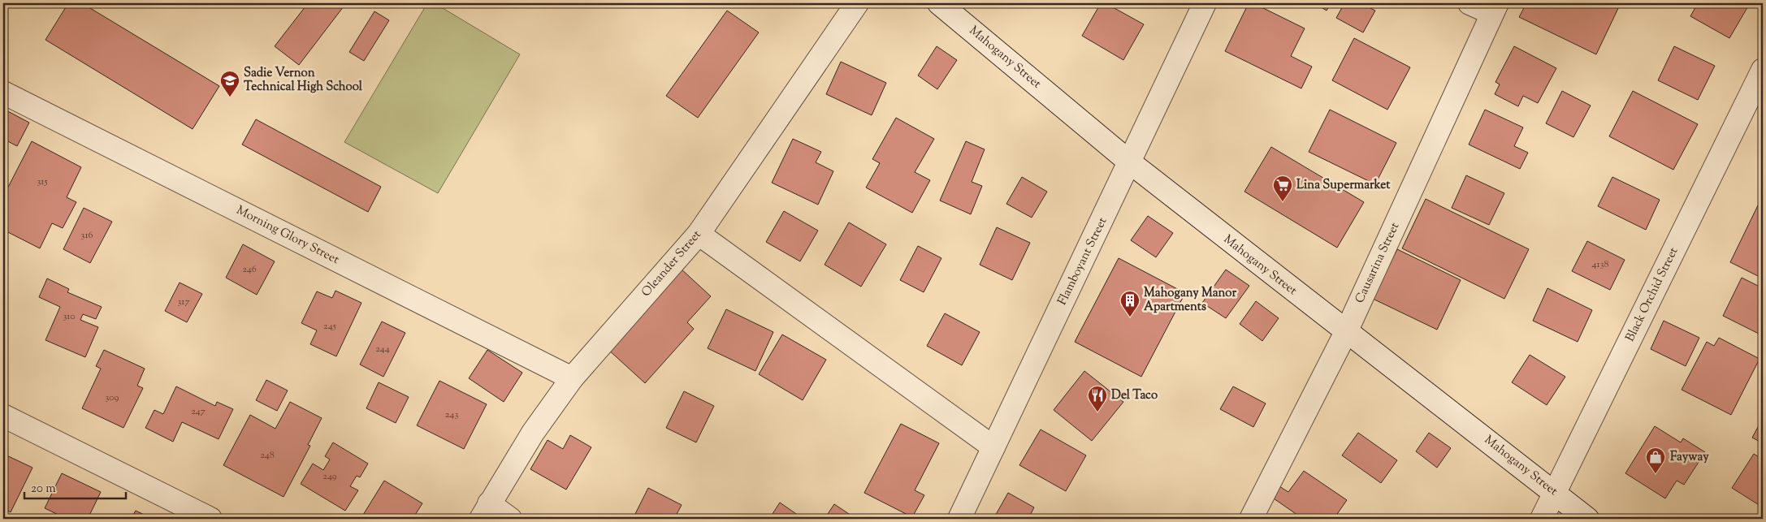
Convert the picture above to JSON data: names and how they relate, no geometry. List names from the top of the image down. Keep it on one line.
{"streets":{"street":["Mahogany Street","Morning Glory Street","Flamboyant Street","Causarina Street","Oleander Street","Black Orchid Street"]},"crossings":[["Mahogany Street","Flamboyant Street"],["Mahogany Street","Causarina Street"],["Mahogany Street","Black Orchid Street"],["Morning Glory Street","Oleander Street"]],"places":{"school or university":["Sadie Vernon Technical High School"],"supermarket":["Lina Supermarket"],"building":["Mahogany Manor Apartments"],"restaurant":["Del Taco"],"shop":["Fayway"]},"house_numbers":["315","316","4138","246","317","310","245","244","309","247","243","248","249"],"scale_bar":"20 m"}
